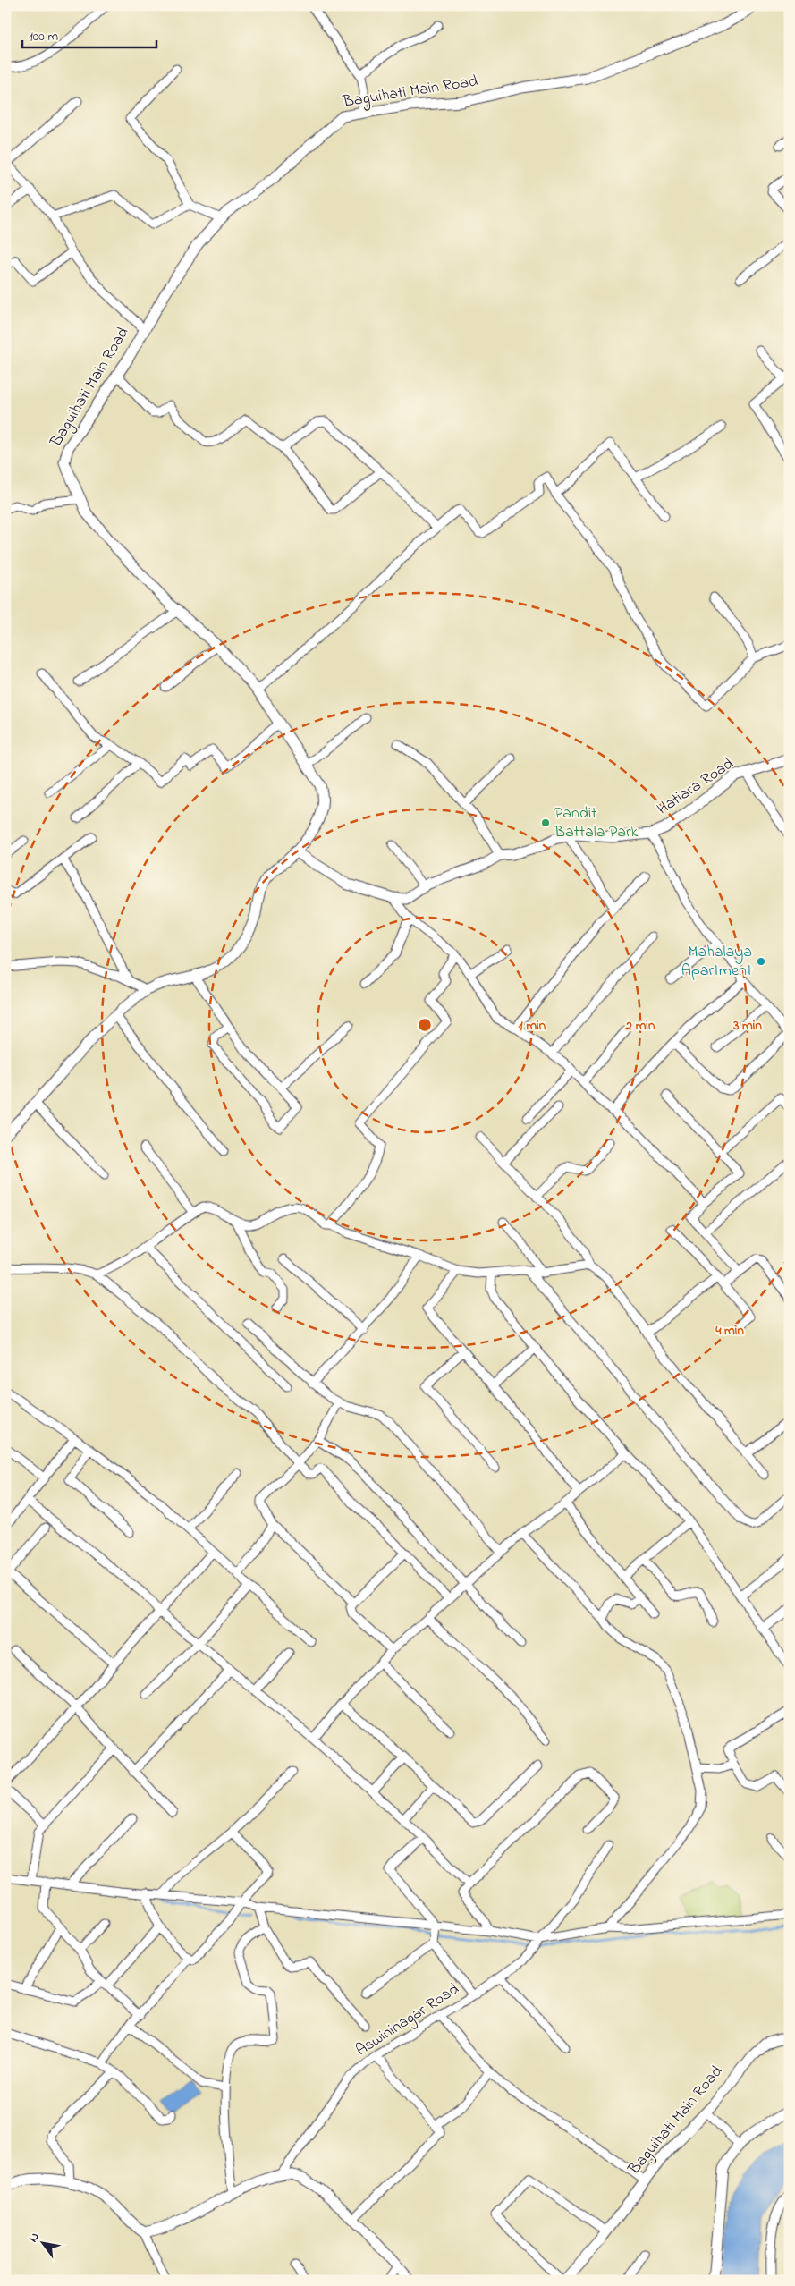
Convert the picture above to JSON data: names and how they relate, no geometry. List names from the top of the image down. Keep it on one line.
{"streets":{"street":["Baguihati Main Road","Hatiara Road","Aswininagar Road"]},"crossings":[["Baguihati Main Road","Hatiara Road"]],"places":["Pandit Battala Park","Mahalaya Apartment"],"scale_bar":"100 m","north":"top left","rings":["1 min","2 min","3 min","4 min"]}
